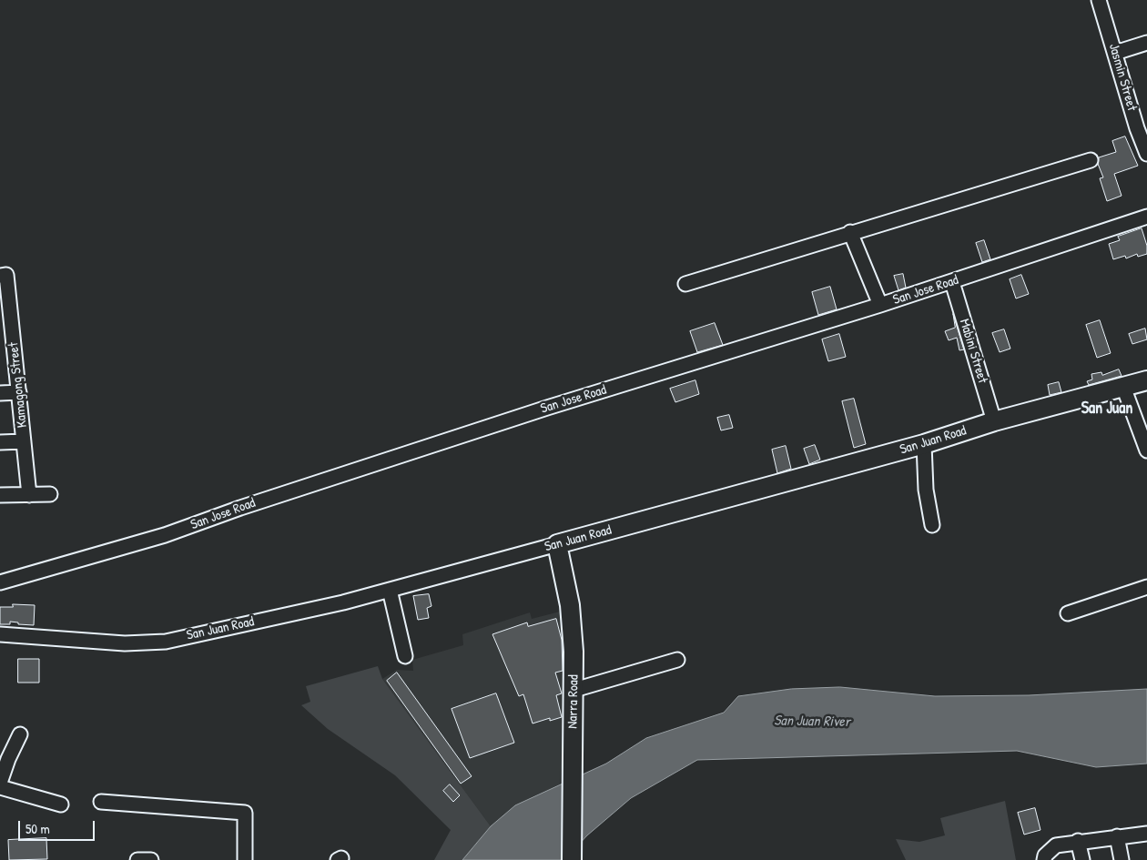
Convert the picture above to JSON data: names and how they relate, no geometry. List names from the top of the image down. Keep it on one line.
{"streets":{"main road":["San Juan Road","Narra Road"],"street":["Jasmin Street","San Jose Road","Mabini Street","Kamagong Street"]},"crossings":[["San Jose Road","Mabini Street"],["Mabini Street","San Juan Road"],["San Juan Road","Narra Road"]],"districts":["San Juan"],"water":["San Juan River"],"scale_bar":"50 m"}
